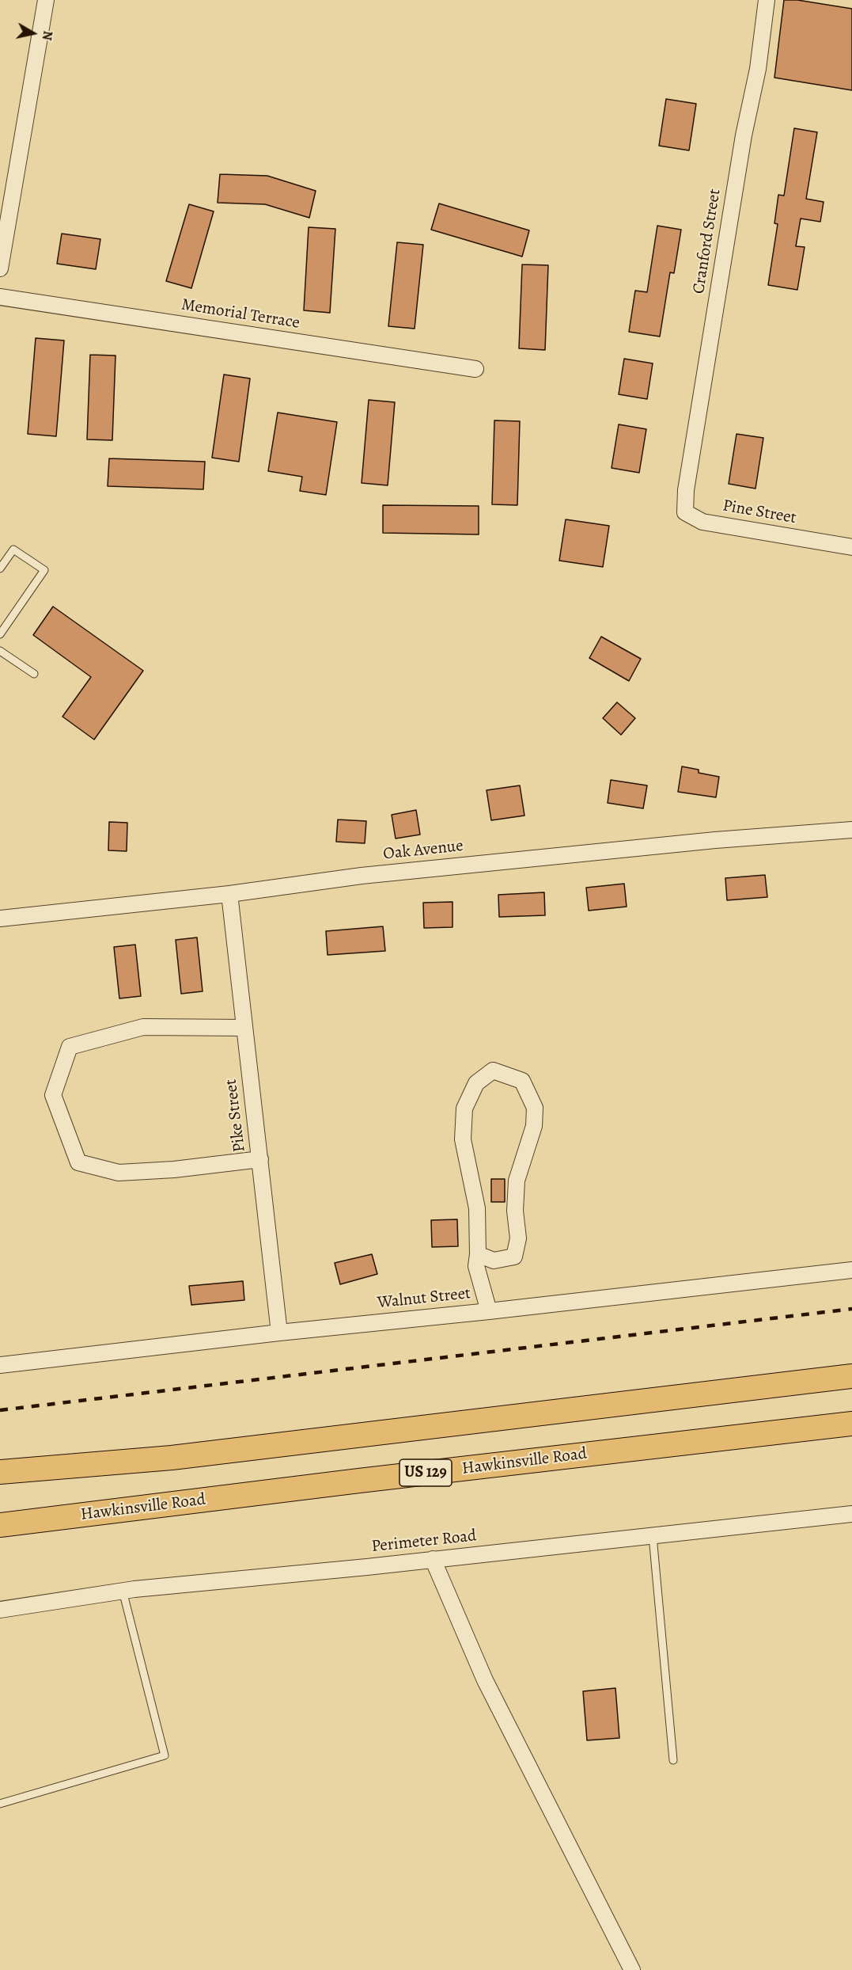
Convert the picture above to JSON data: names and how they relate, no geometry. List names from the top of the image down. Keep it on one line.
{"streets":{"main road":["Hawkinsville Road","US 129"],"street":["Cranford Street","Memorial Terrace","Pine Street","Oak Avenue","Pike Street","Walnut Street","Perimeter Road"]},"crossings":[["Cranford Street","Pine Street"],["Oak Avenue","Pike Street"],["Pike Street","Walnut Street"]],"north":"right"}
